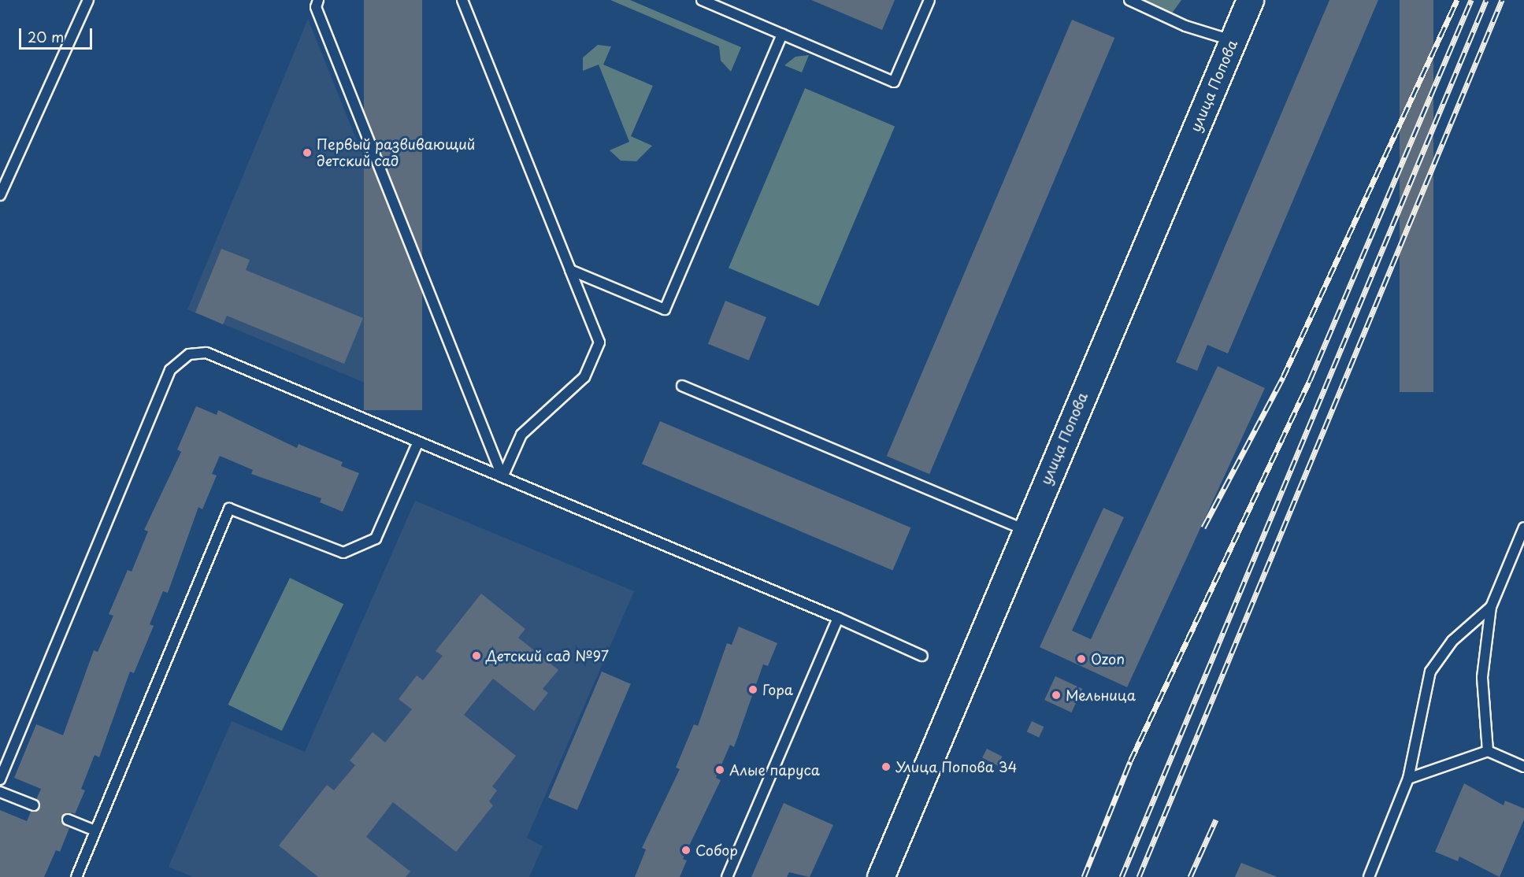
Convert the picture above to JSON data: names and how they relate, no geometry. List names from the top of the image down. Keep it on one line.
{"streets":{"street":["улица Попова"]},"places":["Первый развивающий детский сад","Детский сад №97","Ozon","Гора","Мельница","Улица Попова 34","Алые паруса","Собор"],"scale_bar":"20 m"}
